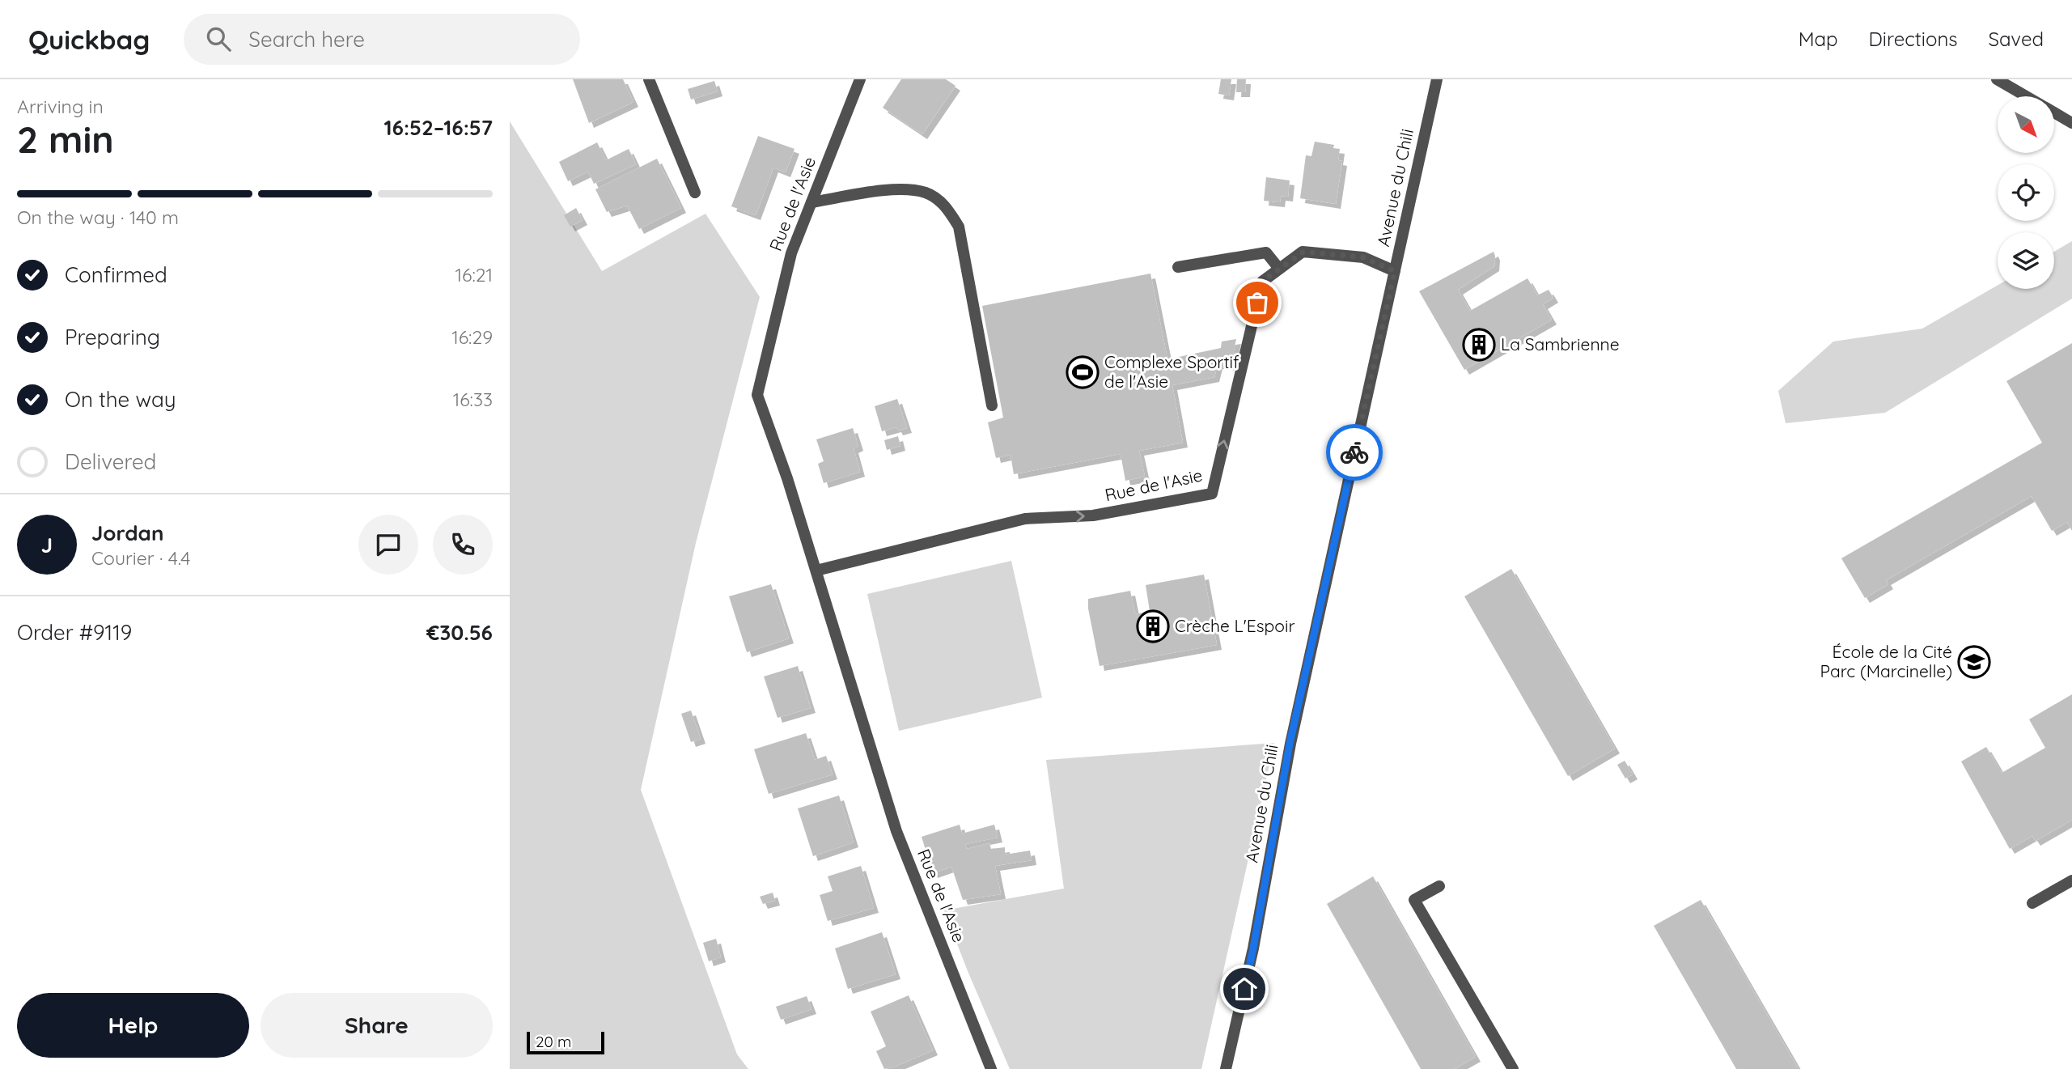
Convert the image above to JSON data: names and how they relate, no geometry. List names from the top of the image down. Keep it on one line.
{"streets":{"street":["Avenue du Chili","Rue de l'Asie"]},"crossings":[["Avenue du Chili","Rue de l'Asie"]],"places":{"building":["La Sambrienne","Crèche L'Espoir"],"sports":["Complexe Sportif de l'Asie"],"school or university":["École de la Cité Parc (Marcinelle)"]},"scale_bar":"20 m","north":"bottom right","page":{"header":"Quickbag","search":"Search here","nav":["Map","Directions","Saved"],"heading":["2 min","Arriving in","16:52–16:57"],"panel":["Jordan","Courier · 4.4","Order #9119","€30.56"],"bar":"On the way · 140 m","list":[["Confirmed","16:21"],["Preparing","16:29"],["On the way","16:33"],"Delivered"],"round":"J","buttons":["Help","Share"],"scale":"20 m"}}
